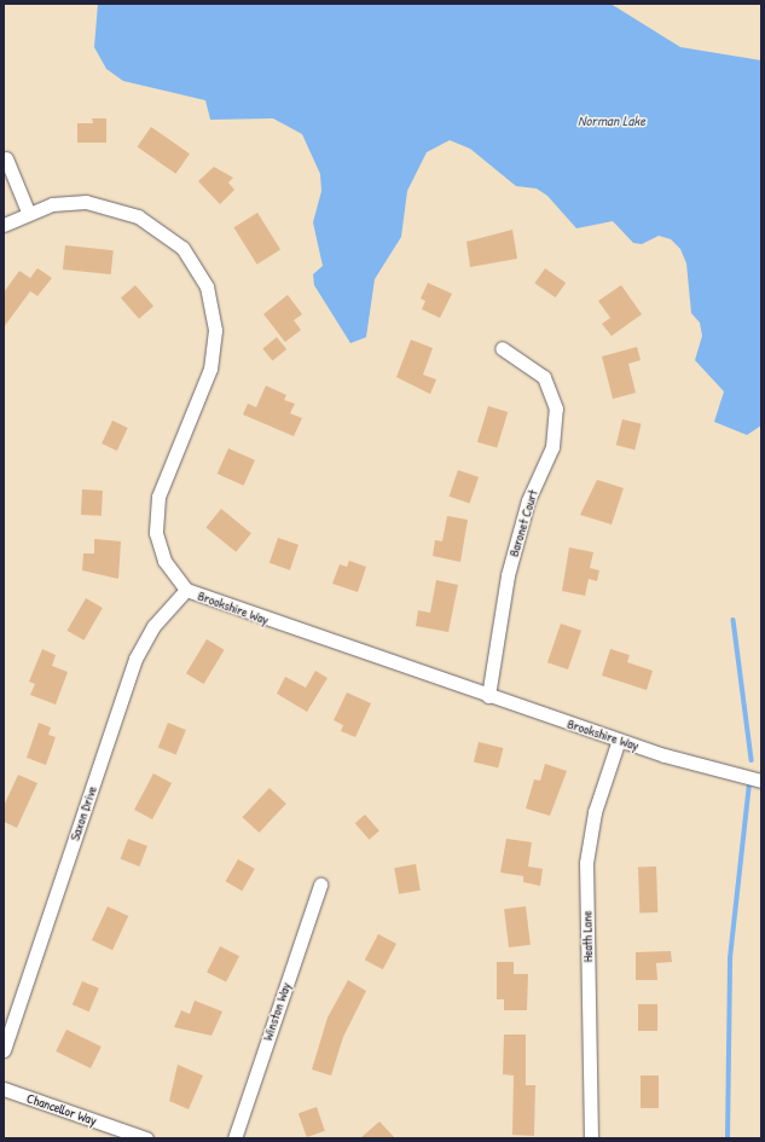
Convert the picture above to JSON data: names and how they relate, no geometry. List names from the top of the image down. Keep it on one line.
{"streets":{"street":["Baronet Court","Brookshire Way","Saxon Drive","Heath Lane","Winston Way","Chancellor Way"]},"crossings":[["Baronet Court","Brookshire Way"],["Brookshire Way","Saxon Drive"],["Brookshire Way","Heath Lane"]],"water":["Norman Lake"]}
